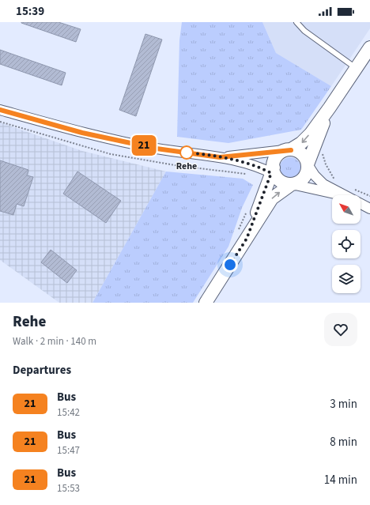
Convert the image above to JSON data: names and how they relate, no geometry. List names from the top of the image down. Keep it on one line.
{"places":["Rehe"],"lines":["bus line 21"],"north":"top left","page":{"status":"15:39","on_map":"21","heading":[["Rehe","Walk · 2 min · 140 m"],"Departures"],"list":[{"mark":"21","name":"Bus","note":"15:42","value":"3 min"},{"mark":"21","name":"Bus","note":"15:47","value":"8 min"},{"mark":"21","name":"Bus","note":"15:53","value":"14 min"}]}}
